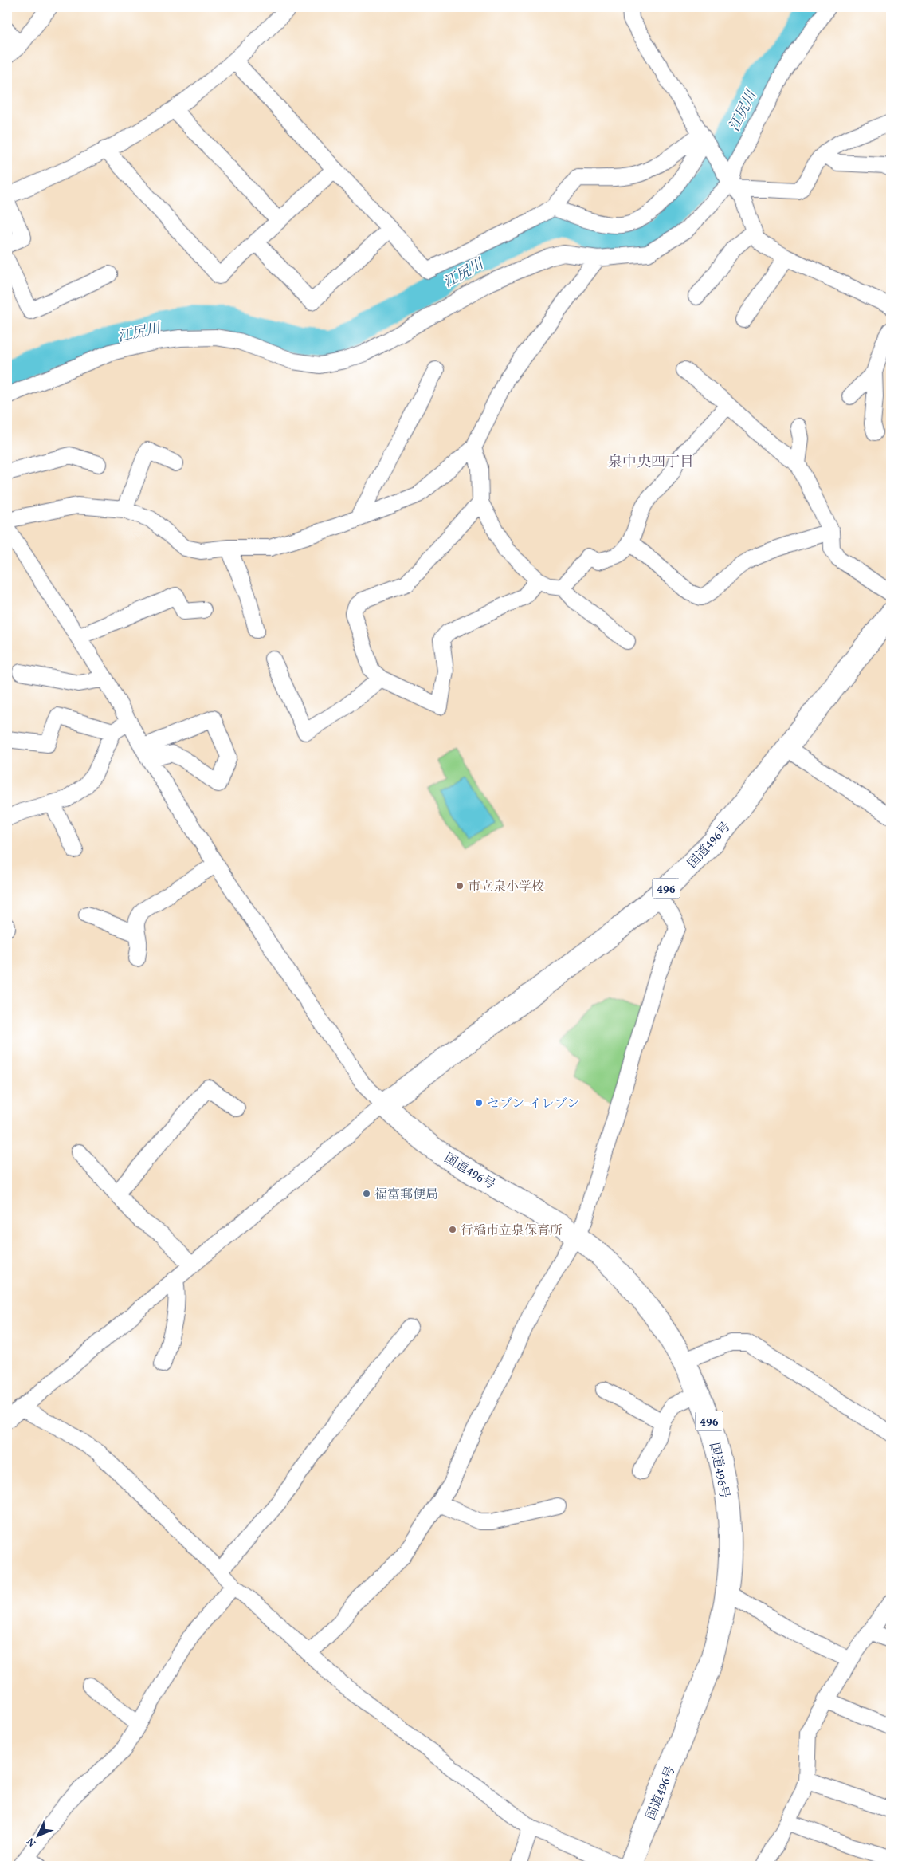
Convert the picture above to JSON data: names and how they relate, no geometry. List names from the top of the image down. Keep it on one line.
{"streets":{"highway":["国道496号","496"]},"districts":["泉中央四丁目"],"water":["江尻川"],"places":["市立泉小学校","セブン-イレブン","福富郵便局","行橋市立泉保育所"],"north":"bottom left"}
